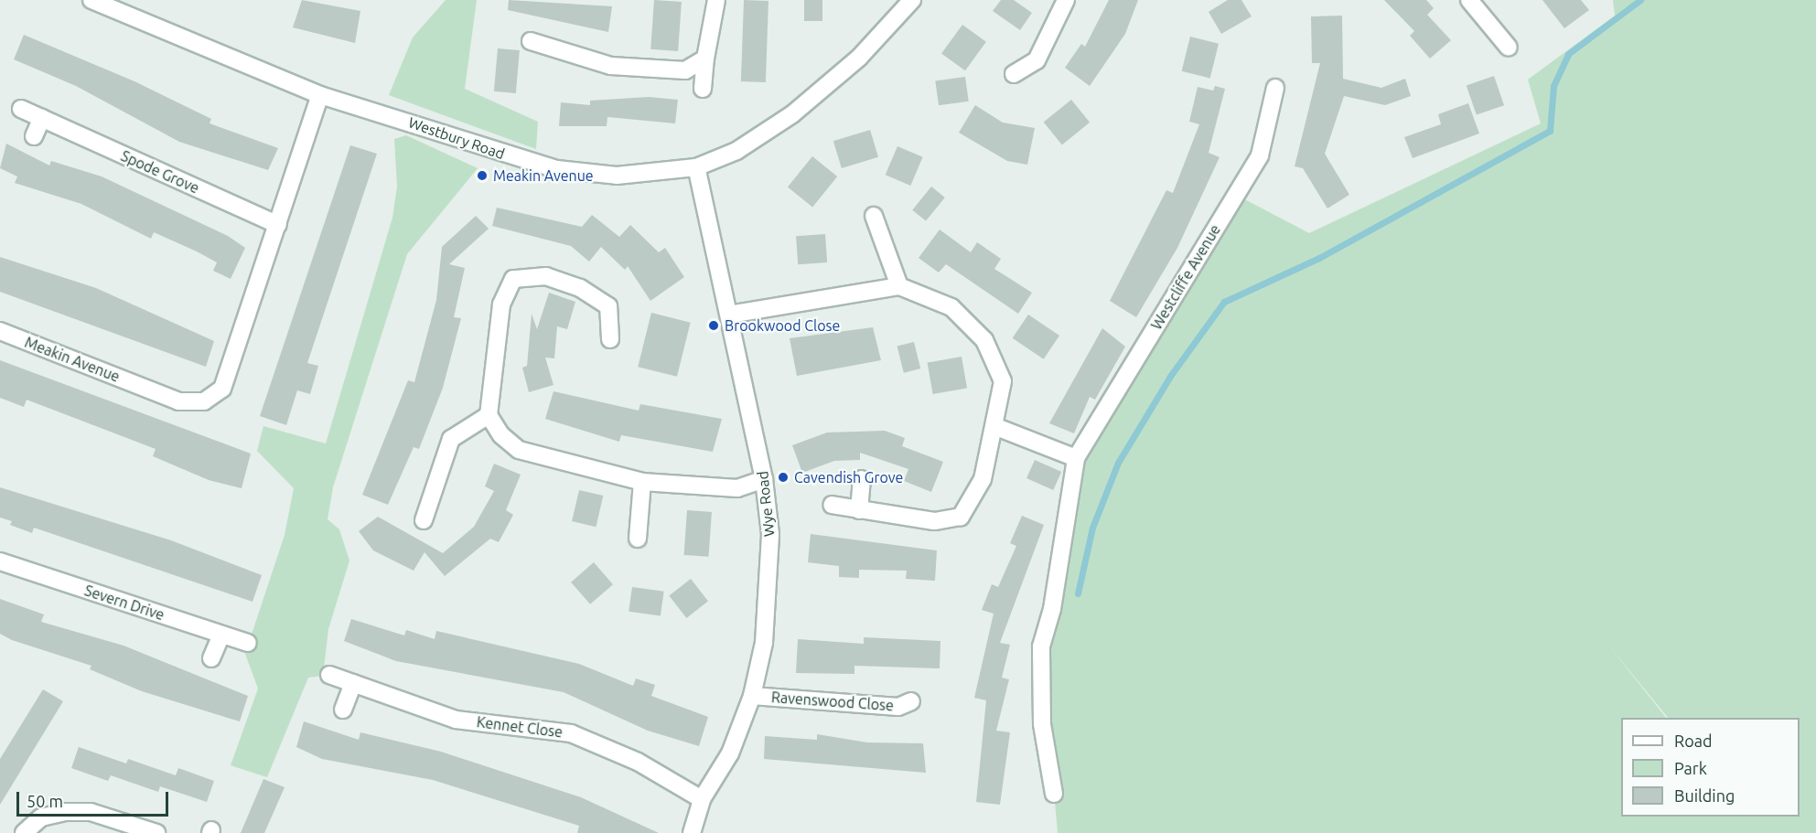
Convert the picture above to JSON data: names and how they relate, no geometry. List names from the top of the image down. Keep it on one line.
{"streets":{"street":["Westbury Road","Spode Grove","Westcliffe Avenue","Meakin Avenue","Wye Road","Severn Drive","Ravenswood Close","Kennet Close"]},"crossings":[["Westbury Road","Meakin Avenue"],["Westbury Road","Wye Road"],["Spode Grove","Meakin Avenue"],["Wye Road","Ravenswood Close"],["Wye Road","Kennet Close"]],"places":["Meakin Avenue","Brookwood Close","Cavendish Grove"],"legend":["Road","Park","Building"],"scale_bar":"50 m"}
